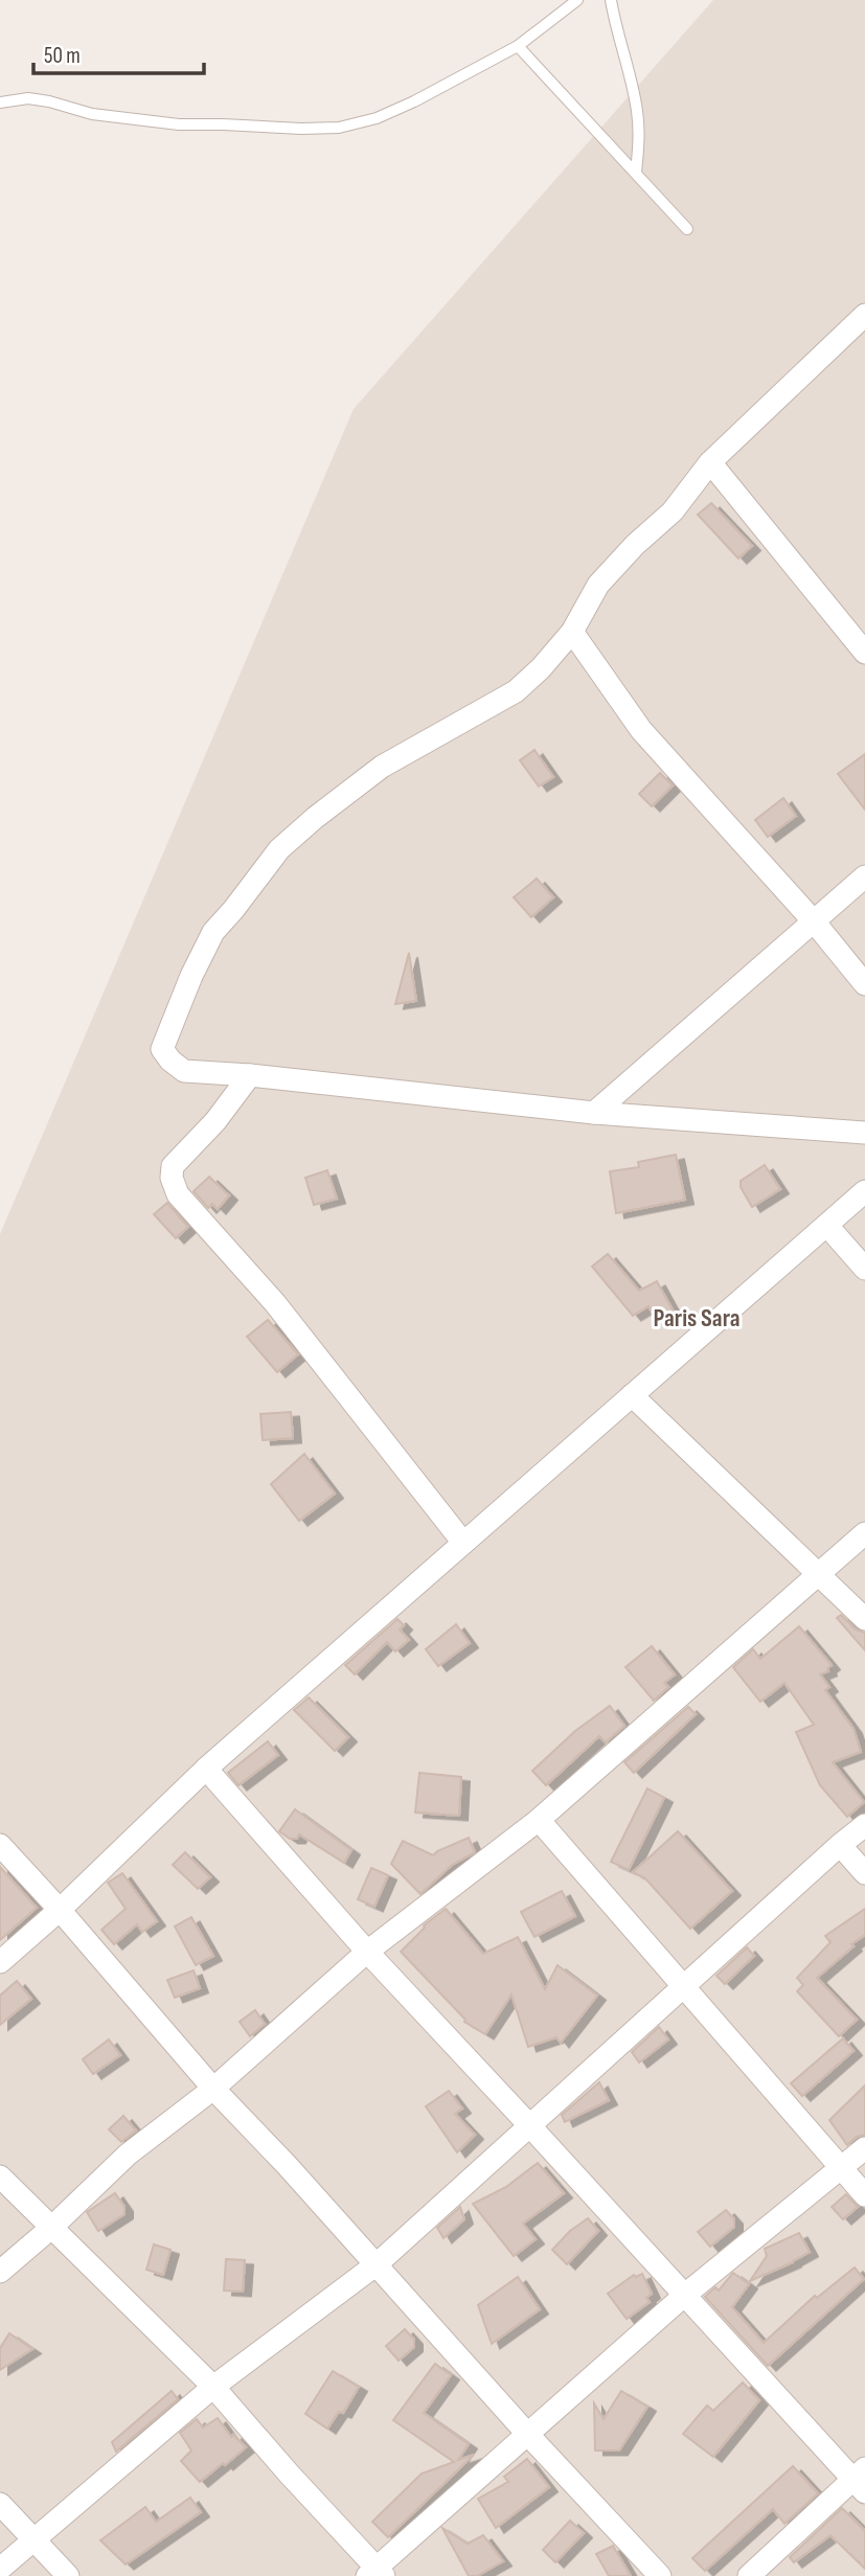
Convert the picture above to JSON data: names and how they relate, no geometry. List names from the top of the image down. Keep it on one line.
{"districts":["Paris Sara"],"scale_bar":"50 m"}
